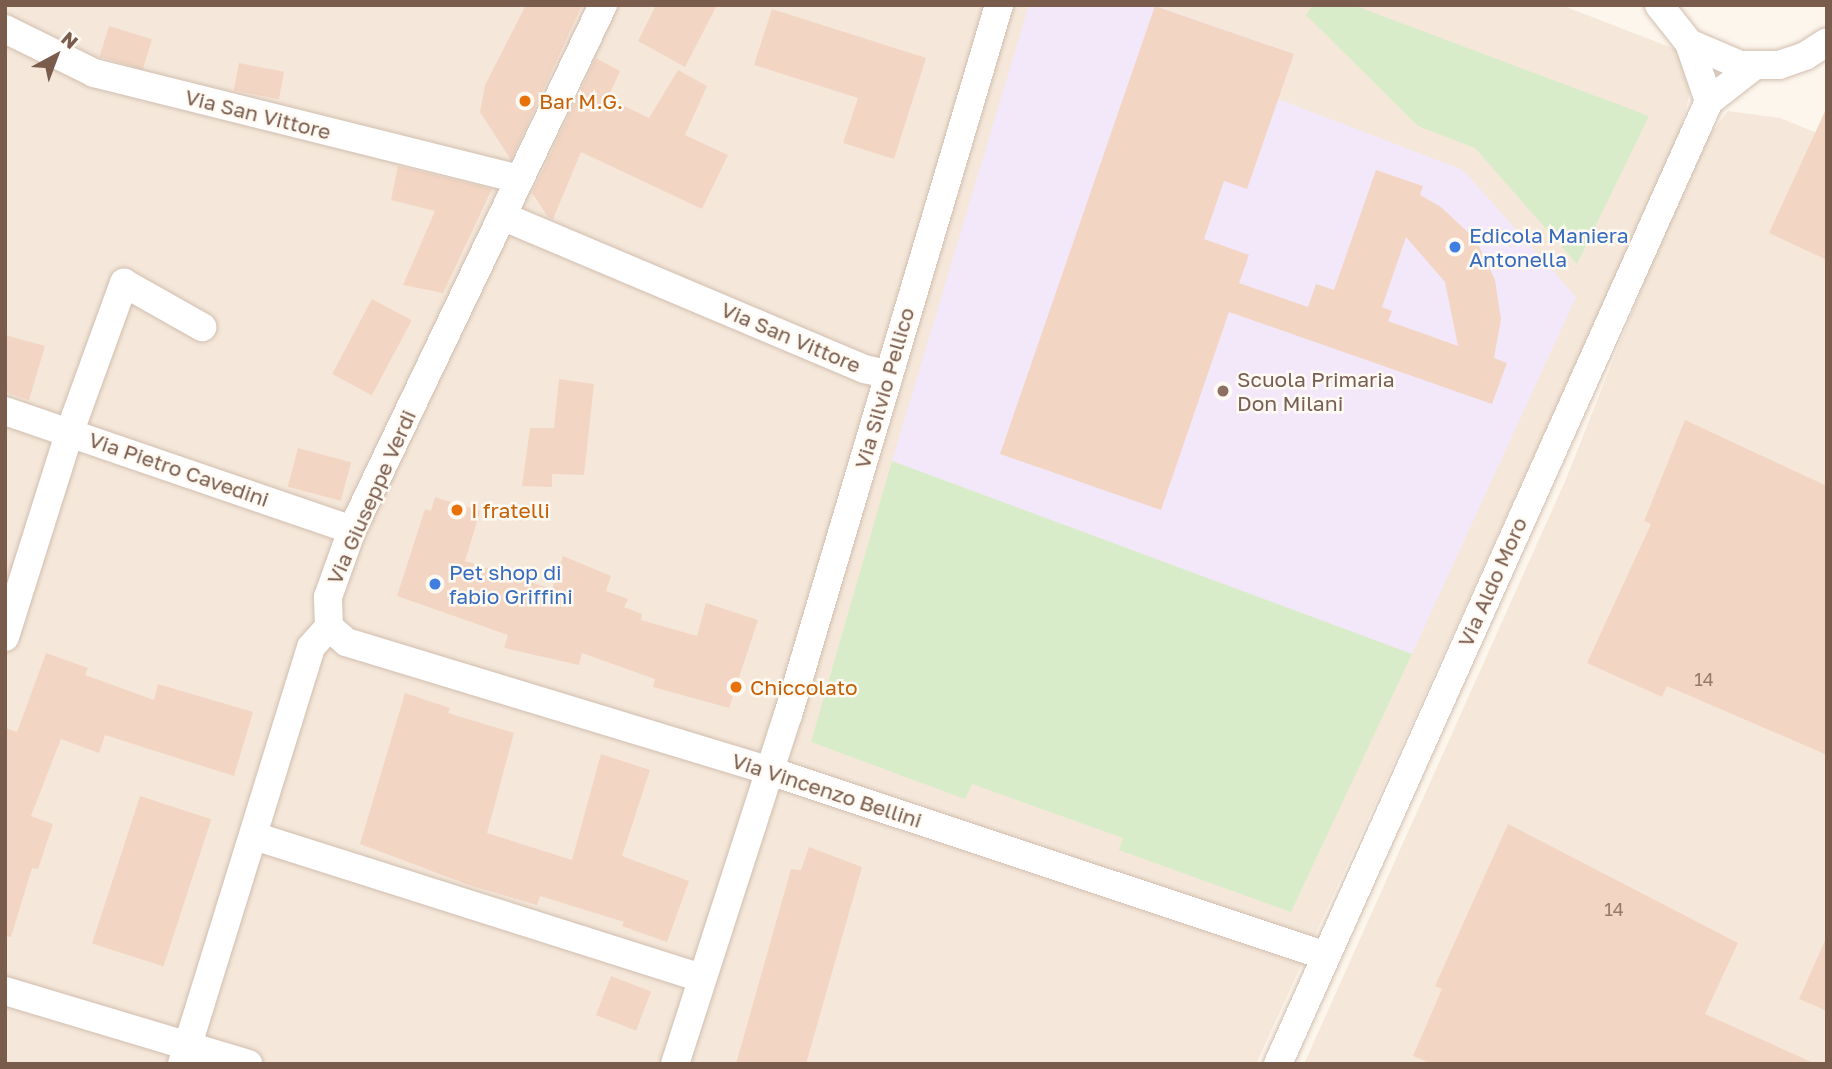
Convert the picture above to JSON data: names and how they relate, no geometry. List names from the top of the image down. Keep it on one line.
{"streets":{"street":["Via San Vittore","Via Silvio Pellico","Via Pietro Cavedini","Via Giuseppe Verdi","Via Aldo Moro","Via Vincenzo Bellini"]},"crossings":[["Via San Vittore","Via Silvio Pellico"],["Via San Vittore","Via Giuseppe Verdi"],["Via Silvio Pellico","Via Vincenzo Bellini"],["Via Pietro Cavedini","Via Giuseppe Verdi"],["Via Giuseppe Verdi","Via Vincenzo Bellini"],["Via Aldo Moro","Via Vincenzo Bellini"]],"places":["Bar M.G.","Edicola Maniera Antonella","Scuola Primaria Don Milani","I fratelli","Pet shop di fabio Griffini","Chiccolato"],"house_numbers":["14","14"],"north":"top right"}
